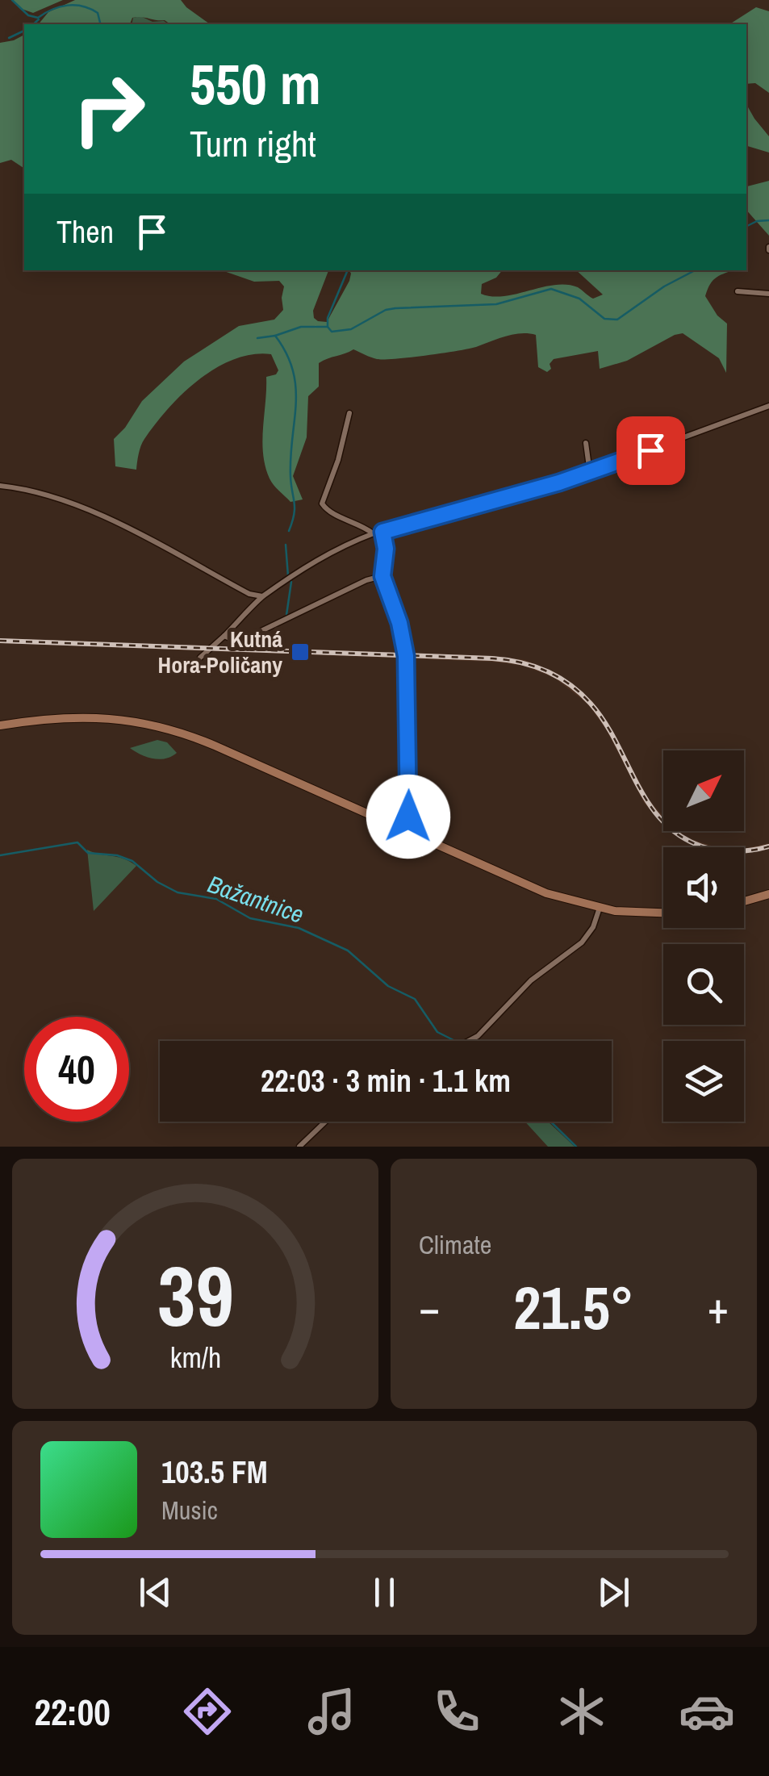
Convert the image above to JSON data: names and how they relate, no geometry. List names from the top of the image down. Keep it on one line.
{"water":["Bažantnice"],"places":{"transit":["Kutná Hora-Poličany"]},"north":"top right","page":{"turn":["550 m","Turn right"],"then":"Then","limit":"40","trip":"22:03 · 3 min · 1.1 km","tile":"Climate","heat":["−","21.5°","+"],"song":["103.5 FM","Music"],"tabs":"22:00","gauge":["39","km/h"]}}
